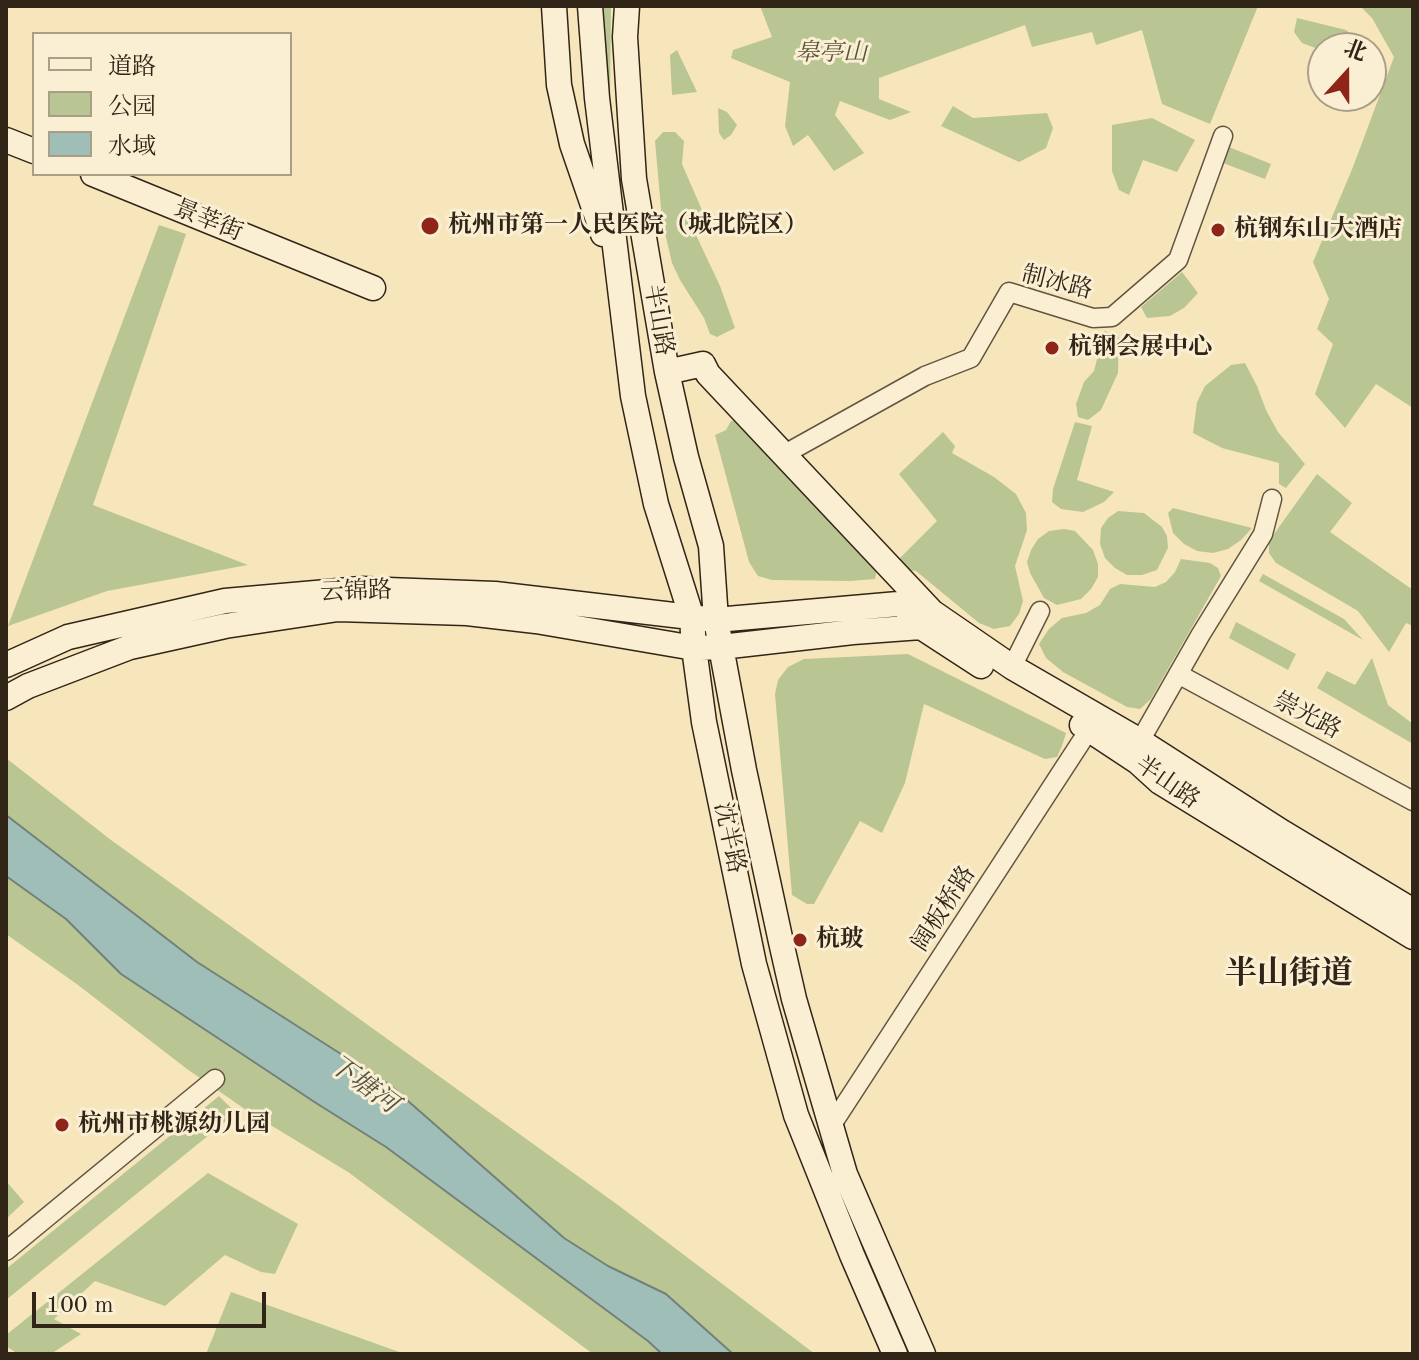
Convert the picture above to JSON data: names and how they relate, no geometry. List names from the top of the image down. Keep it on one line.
{"streets":{"main road":["景莘街","半山路","云锦路","沈半路"],"street":["制冰路","崇光路","阔板桥路"]},"crossings":[["制冰路","半山路"],["半山路","沈半路"],["半山路","阔板桥路"],["云锦路","沈半路"],["沈半路","阔板桥路"]],"districts":["半山街道"],"water":["下塘河"],"parks":["皋亭山"],"places":["杭州市第一人民医院（城北院区）","杭钢东山大酒店","杭钢会展中心","杭玻","杭州市桃源幼儿园"],"legend":["道路","公园","水域"],"scale_bar":"100 m","north":"top"}
